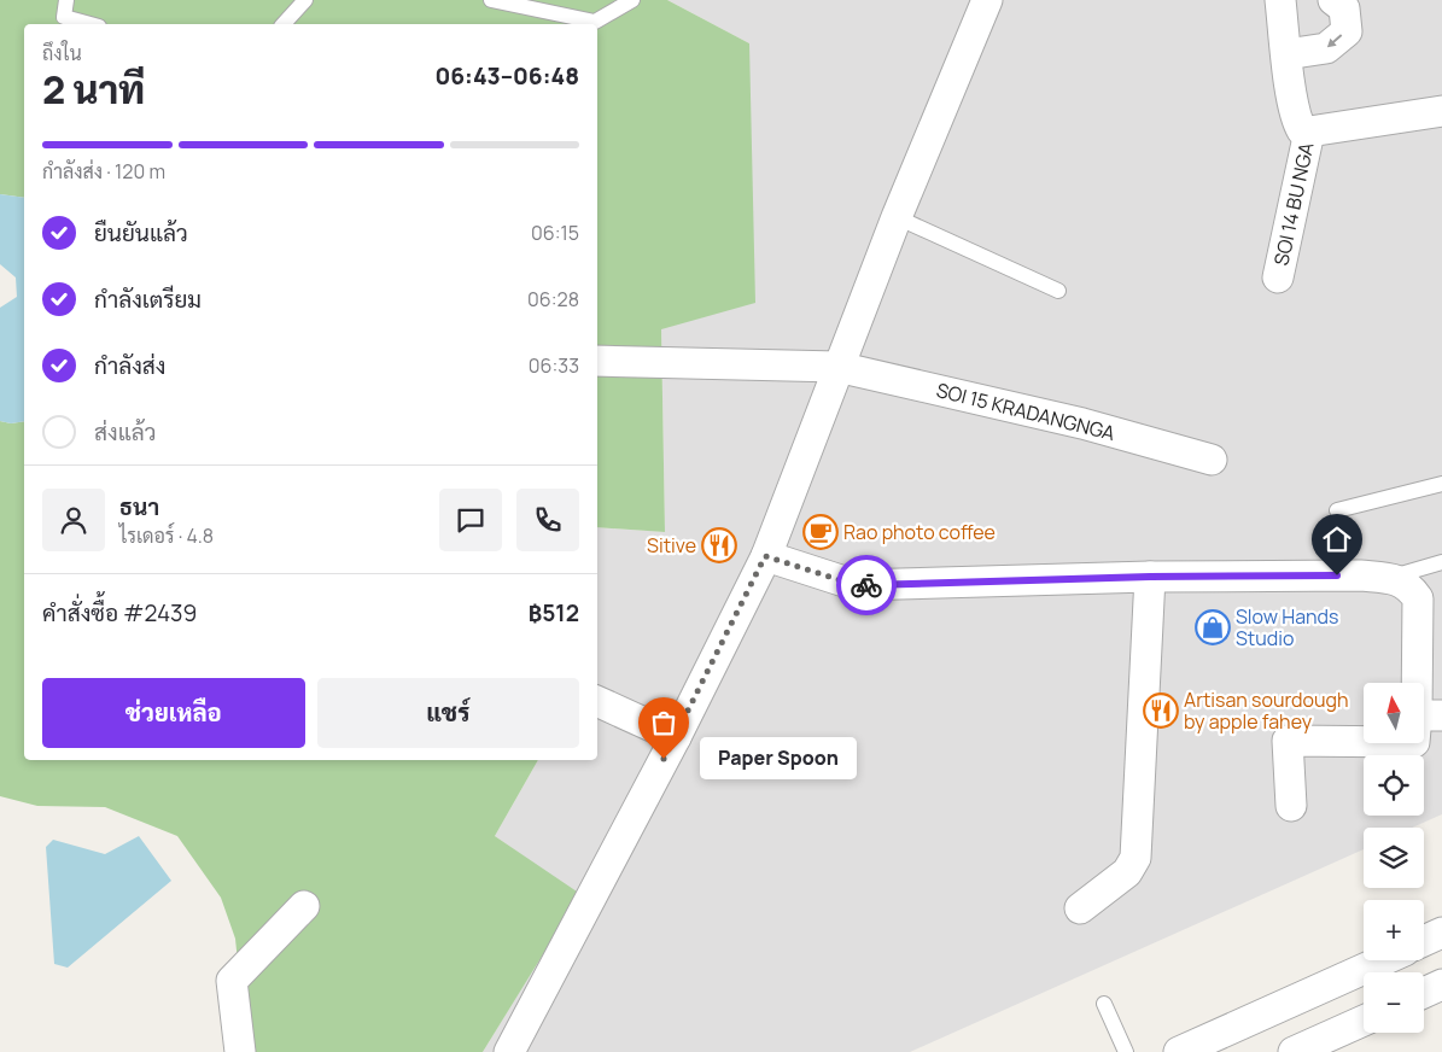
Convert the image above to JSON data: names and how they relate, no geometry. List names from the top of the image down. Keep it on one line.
{"streets":{"street":["SOI 14 BU NGA","SOI 15 KRADANGNGA"]},"places":{"cafe":["Rao photo coffee"],"restaurant":["Sitive","Artisan sourdough by apple fahey"],"shop":["Slow Hands Studio"],"other":["Paper Spoon"]},"north":"top","page":{"heading":["2 นาที","ถึงใน","06:43–06:48"],"panel":["ธนา","ไรเดอร์ · 4.8","คำสั่งซื้อ #2439","฿512"],"bar":"กำลังส่ง · 120 m","list":[["ยืนยันแล้ว","06:15"],["กำลังเตรียม","06:28"],["กำลังส่ง","06:33"],"ส่งแล้ว"],"buttons":["ช่วยเหลือ","แชร์"],"map_buttons":["+","−"],"bubble":"Paper Spoon"}}
